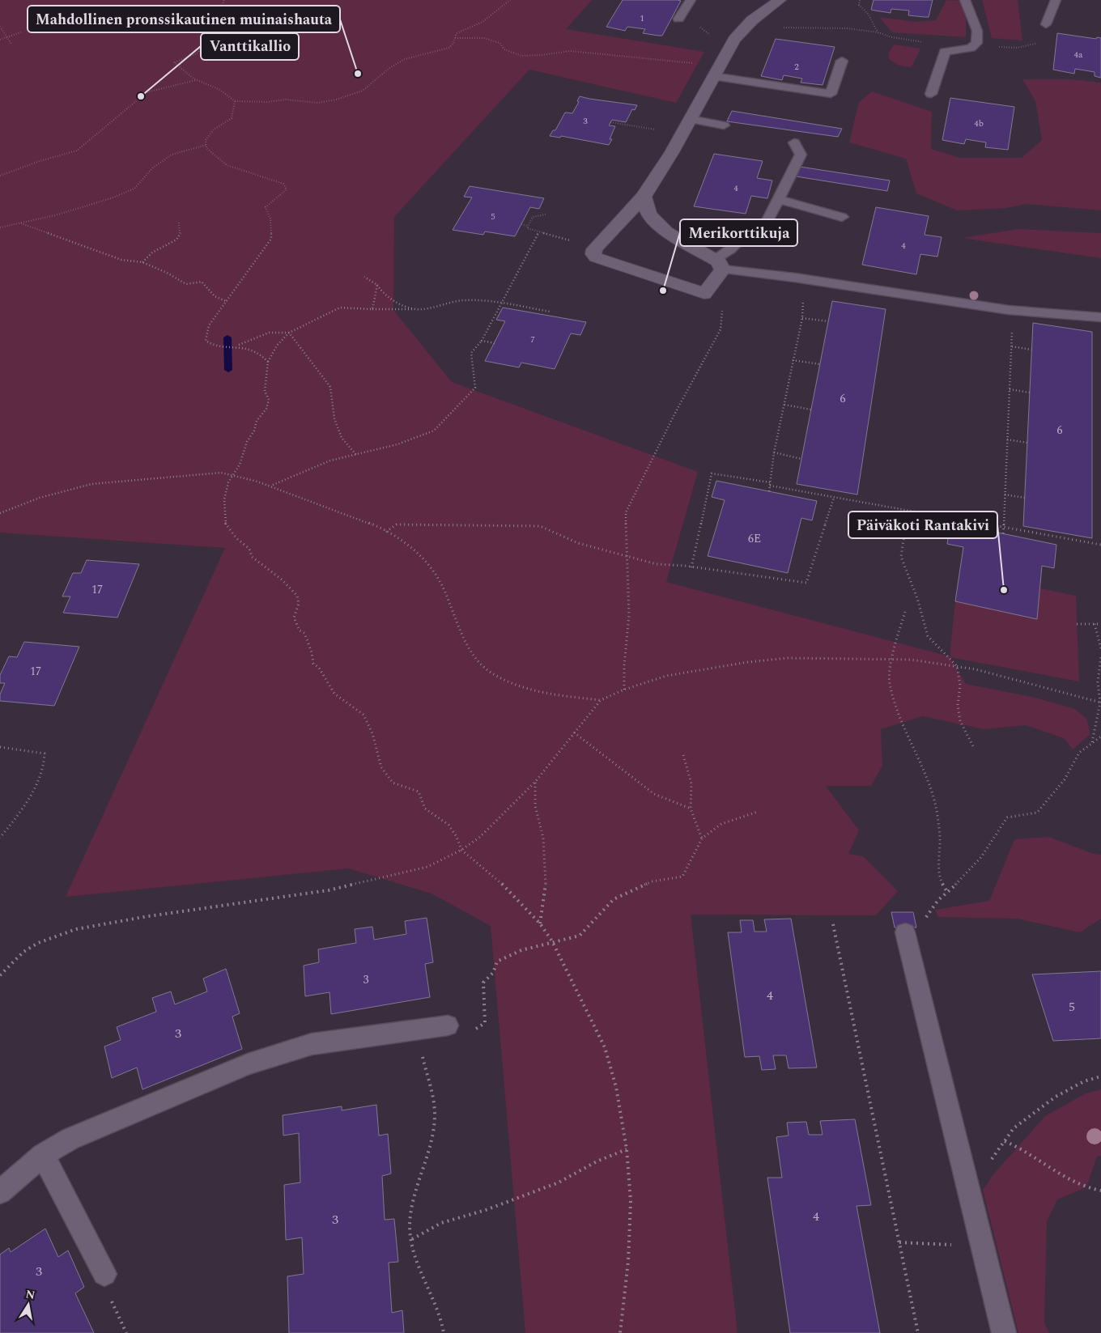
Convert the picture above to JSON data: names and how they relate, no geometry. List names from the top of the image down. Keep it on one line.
{"places":["Mahdollinen pronssikautinen muinaishauta","Vanttikallio","Merikorttikuja","Päiväkoti Rantakivi"],"house_numbers":["1","4a","2","3","4b","4","5","4","7","6","6","6E","17","17","3","4","5","3","4","3","3"],"north":"top"}
